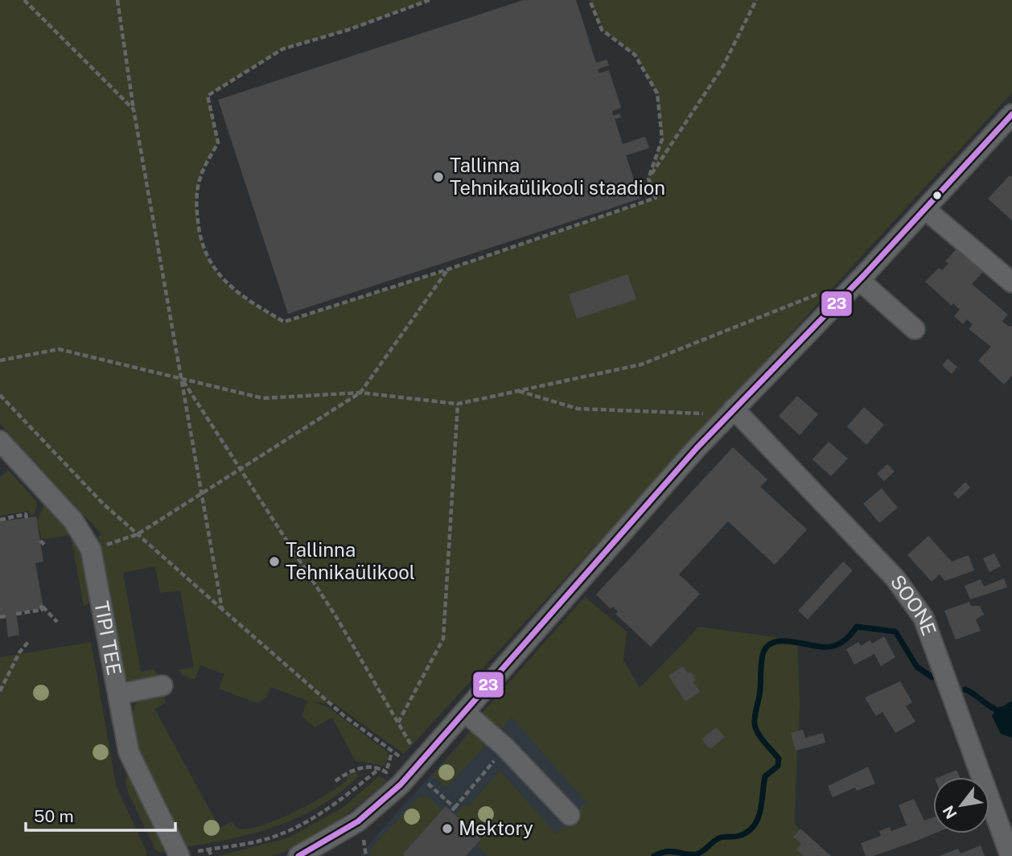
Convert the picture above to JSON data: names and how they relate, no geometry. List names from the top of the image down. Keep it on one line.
{"streets":{"street":["SOONE","TIPI TEE"]},"places":["Tallinna Tehnikaülikooli staadion","Tallinna Tehnikaülikool","Mektory"],"lines":["transit line 23"],"scale_bar":"50 m","north":"bottom left"}
